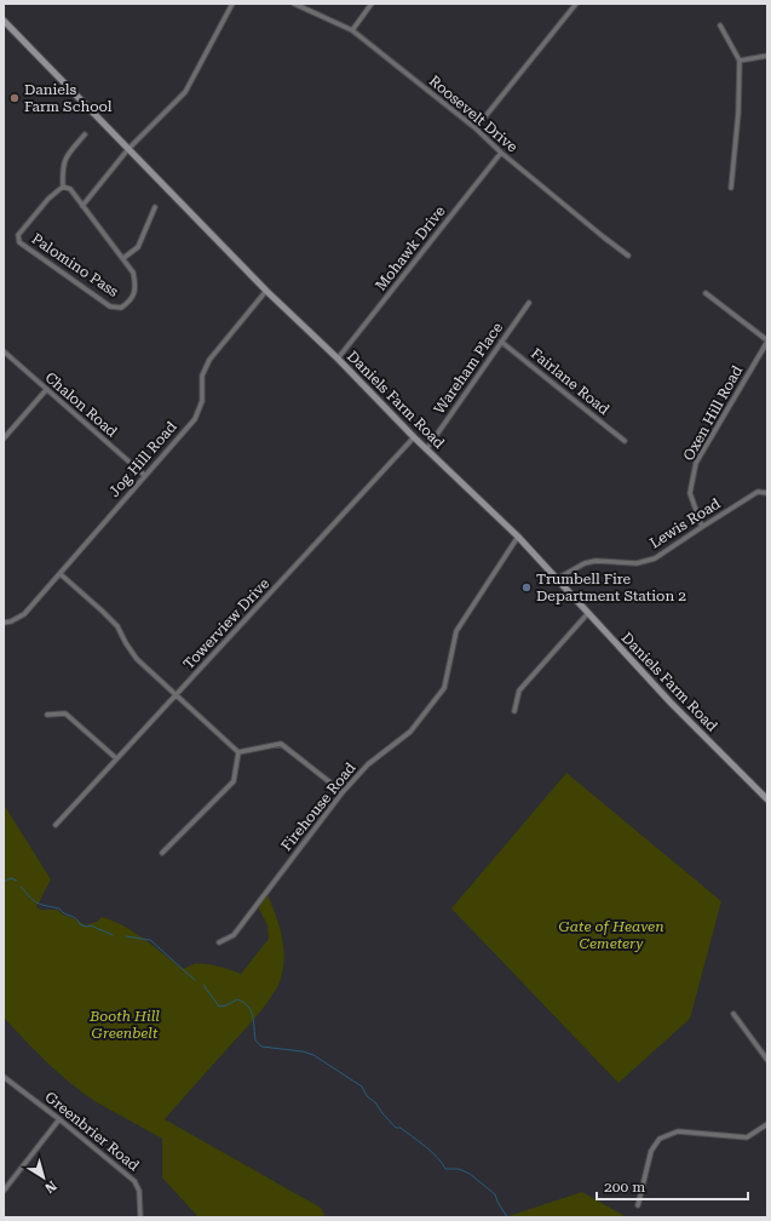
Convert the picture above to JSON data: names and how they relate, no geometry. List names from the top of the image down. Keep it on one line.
{"streets":{"main road":["Daniels Farm Road"],"street":["Roosevelt Drive","Mohawk Drive","Palomino Pass","Wareham Place","Fairlane Road","Chalon Road","Oxen Hill Road","Jog Hill Road","Lewis Road","Towerview Drive","Firehouse Road","Greenbrier Road"]},"crossings":[["Roosevelt Drive","Mohawk Drive"],["Mohawk Drive","Daniels Farm Road"],["Wareham Place","Fairlane Road"],["Wareham Place","Daniels Farm Road"],["Daniels Farm Road","Jog Hill Road"],["Daniels Farm Road","Lewis Road"],["Daniels Farm Road","Towerview Drive"],["Daniels Farm Road","Firehouse Road"],["Chalon Road","Jog Hill Road"],["Oxen Hill Road","Lewis Road"]],"parks":["Gate of Heaven Cemetery","Booth Hill Greenbelt"],"places":["Daniels Farm School","Trumbell Fire Department Station 2"],"scale_bar":"200 m","north":"bottom right"}
